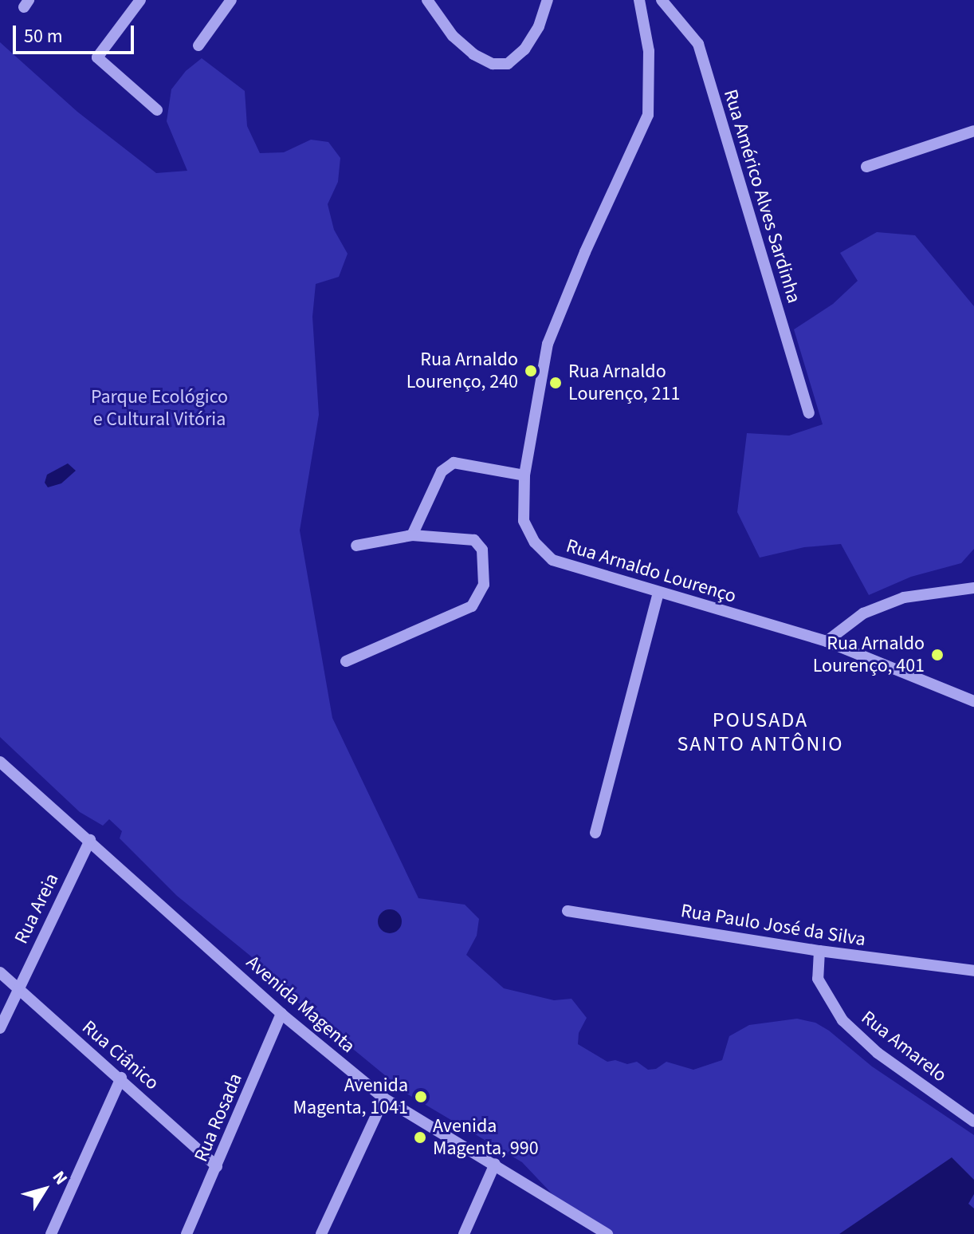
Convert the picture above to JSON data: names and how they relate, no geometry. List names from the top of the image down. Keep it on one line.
{"streets":{"street":["Rua Américo Alves Sardinha","Rua Arnaldo Lourenço","Rua Areia","Rua Paulo José da Silva","Avenida Magenta","Rua Amarelo","Rua Ciânico","Rua Rosada"]},"crossings":[["Rua Areia","Avenida Magenta"],["Rua Areia","Rua Ciânico"],["Rua Paulo José da Silva","Rua Amarelo"],["Avenida Magenta","Rua Rosada"],["Rua Ciânico","Rua Rosada"]],"districts":["POUSADA SANTO ANTÔNIO"],"parks":["Parque Ecológico e Cultural Vitória"],"places":["Rua Arnaldo Lourenço, 240","Rua Arnaldo Lourenço, 211","Rua Arnaldo Lourenço, 401","Avenida Magenta, 1041","Avenida Magenta, 990"],"scale_bar":"50 m","north":"top right"}
